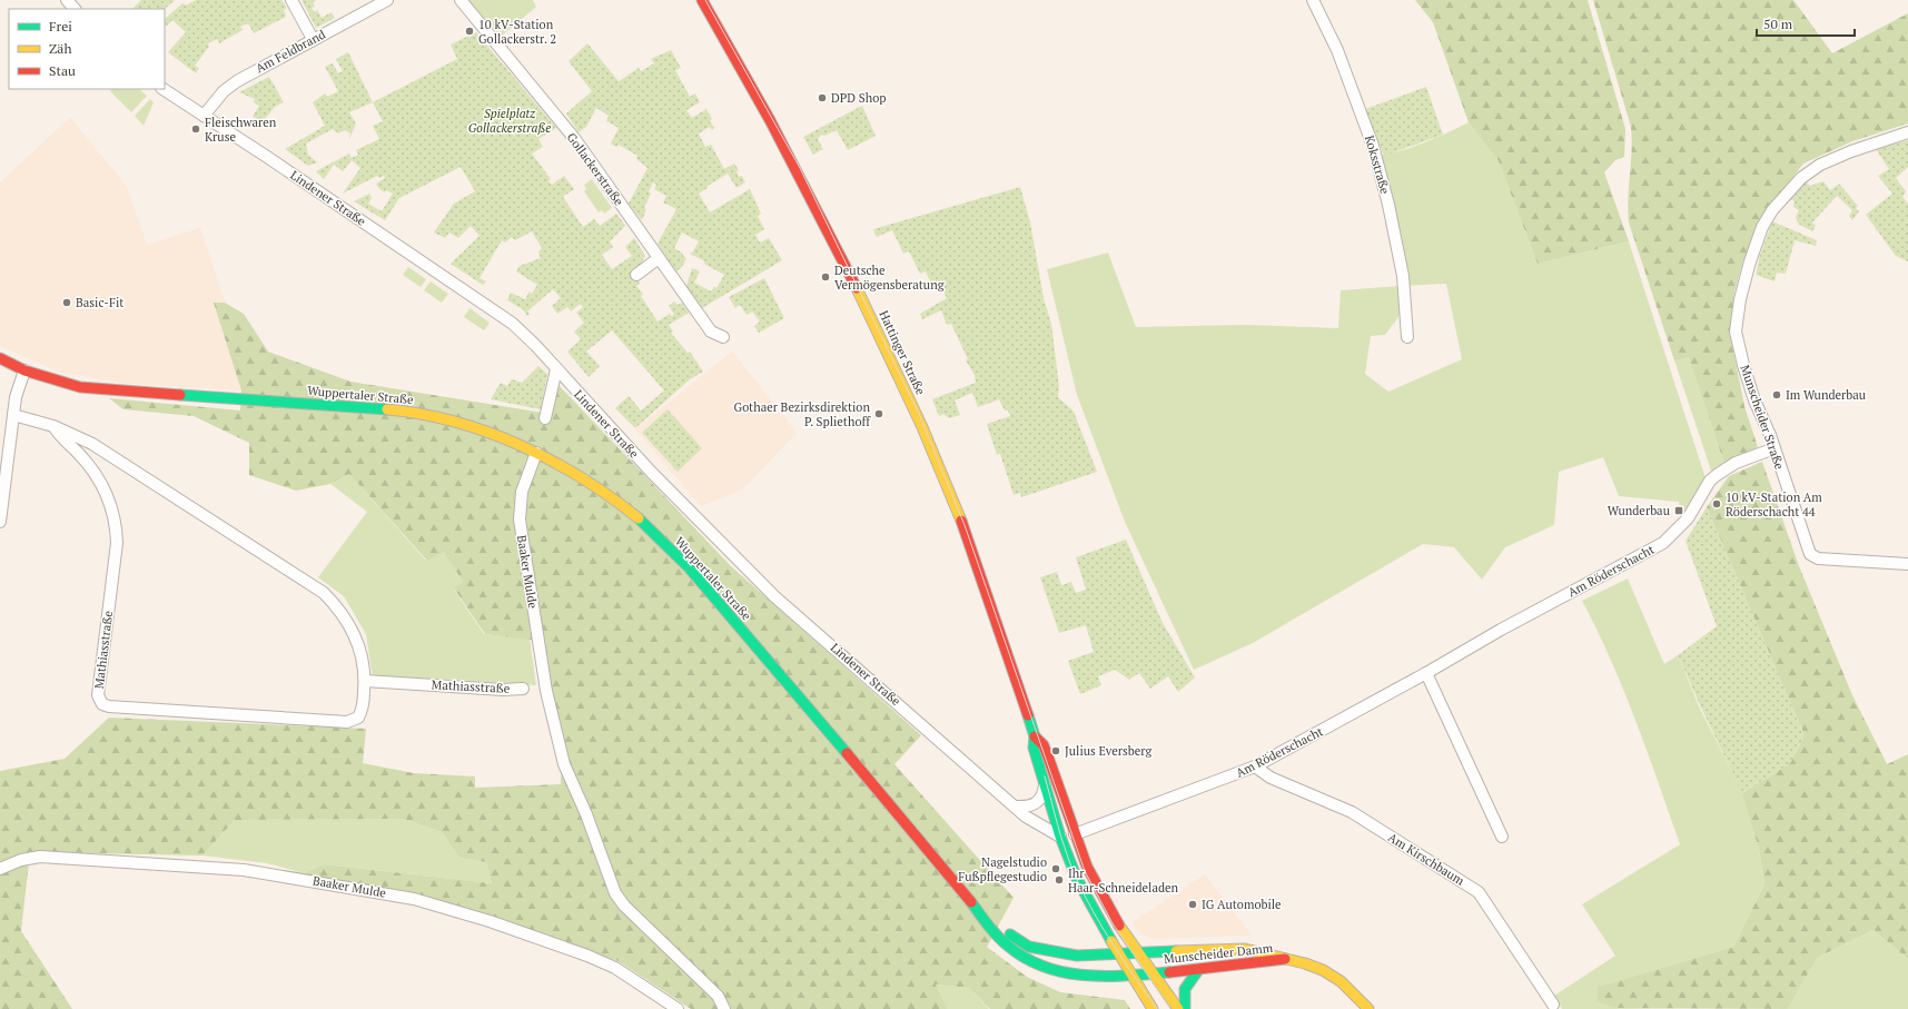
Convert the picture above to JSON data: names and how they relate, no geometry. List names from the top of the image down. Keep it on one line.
{"streets":{"main road":["Hattinger Straße","Wuppertaler Straße","Munscheider Damm"],"street":["Am Feldbrand","Koksstraße","Gollackerstraße","Lindener Straße","Munscheider Straße","Am Röderschacht","Baaker Mulde","Mathiasstraße","Am Kirschbaum"]},"crossings":[["Am Feldbrand","Lindener Straße"],["Lindener Straße","Hattinger Straße"],["Hattinger Straße","Wuppertaler Straße"],["Hattinger Straße","Am Röderschacht"],["Hattinger Straße","Munscheider Damm"],["Wuppertaler Straße","Baaker Mulde"],["Munscheider Straße","Am Röderschacht"],["Am Röderschacht","Am Kirschbaum"]],"parks":["Spielplatz Gollackerstraße"],"places":{"other":["10 kV-Station Gollackerstr. 2","DPD Shop","Fleischwaren Kruse","Deutsche Vermögensberatung","Basic-Fit","Im Wunderbau","Gothaer Bezirksdirektion P. Spliethoff","10 kV-Station Am Röderschacht 44","Julius Eversberg","Nagelstudio Fußpflegestudio","Ihr Haar-Schneideladen","IG Automobile"],"transit":["Wunderbau"]},"legend":["Frei","Zäh","Stau"],"scale_bar":"50 m"}
